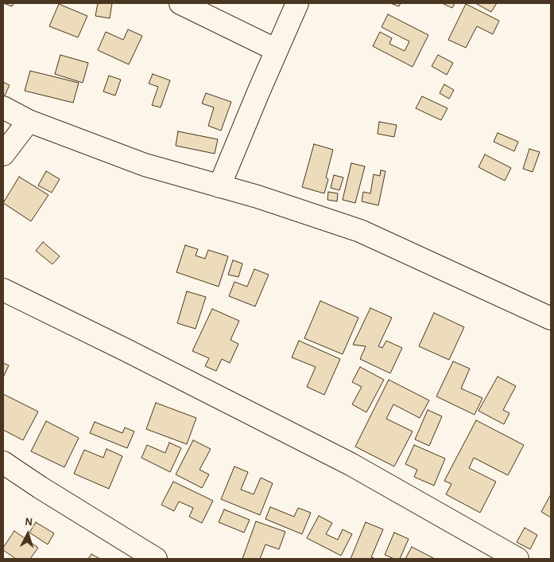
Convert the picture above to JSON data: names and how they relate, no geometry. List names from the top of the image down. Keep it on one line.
{"north":"top"}
